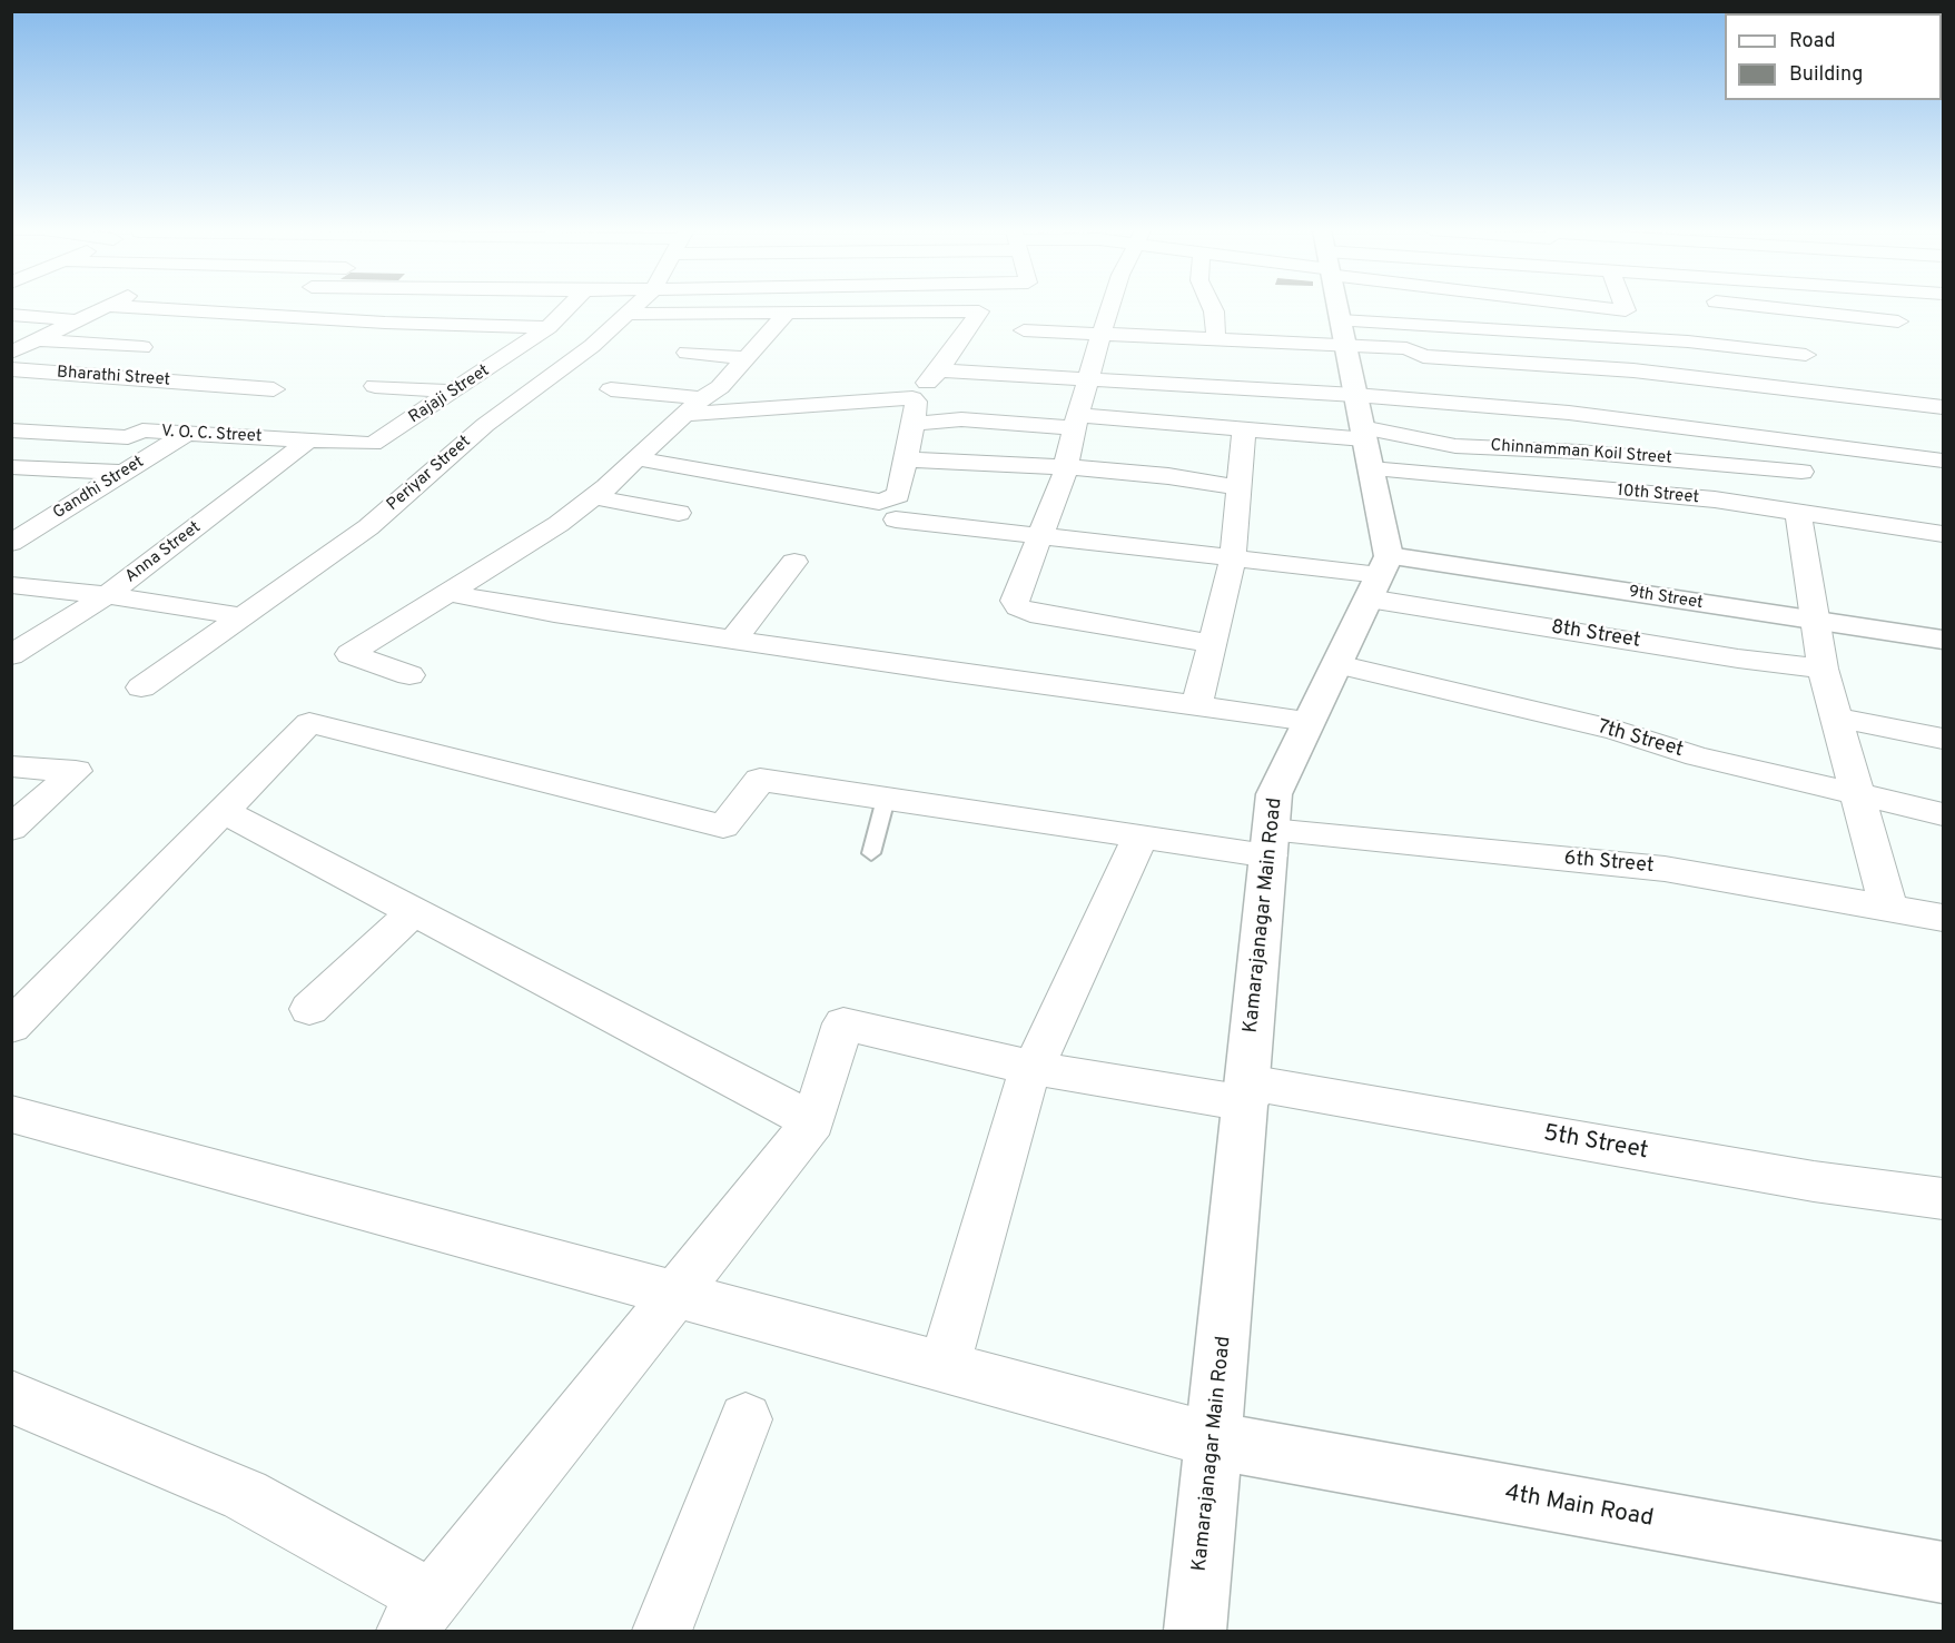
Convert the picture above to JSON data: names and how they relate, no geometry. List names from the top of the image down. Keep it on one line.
{"streets":{"main road":["9th Street","Kamarajanagar Main Road","4th Main Road"],"street":["Bharathi Street","Rajaji Street","V. O. C. Street","Chinnamman Koil Street","Periyar Street","Gandhi Street","10th Street","Anna Street","8th Street","7th Street","6th Street","5th Street"]},"crossings":[["Rajaji Street","V. O. C. Street"],["V. O. C. Street","Gandhi Street"],["V. O. C. Street","Anna Street"],["Chinnamman Koil Street","10th Street"],["9th Street","8th Street"],["9th Street","Kamarajanagar Main Road"],["8th Street","Kamarajanagar Main Road"],["7th Street","Kamarajanagar Main Road"],["6th Street","Kamarajanagar Main Road"],["Kamarajanagar Main Road","5th Street"],["Kamarajanagar Main Road","4th Main Road"]],"legend":["Road","Building"]}
